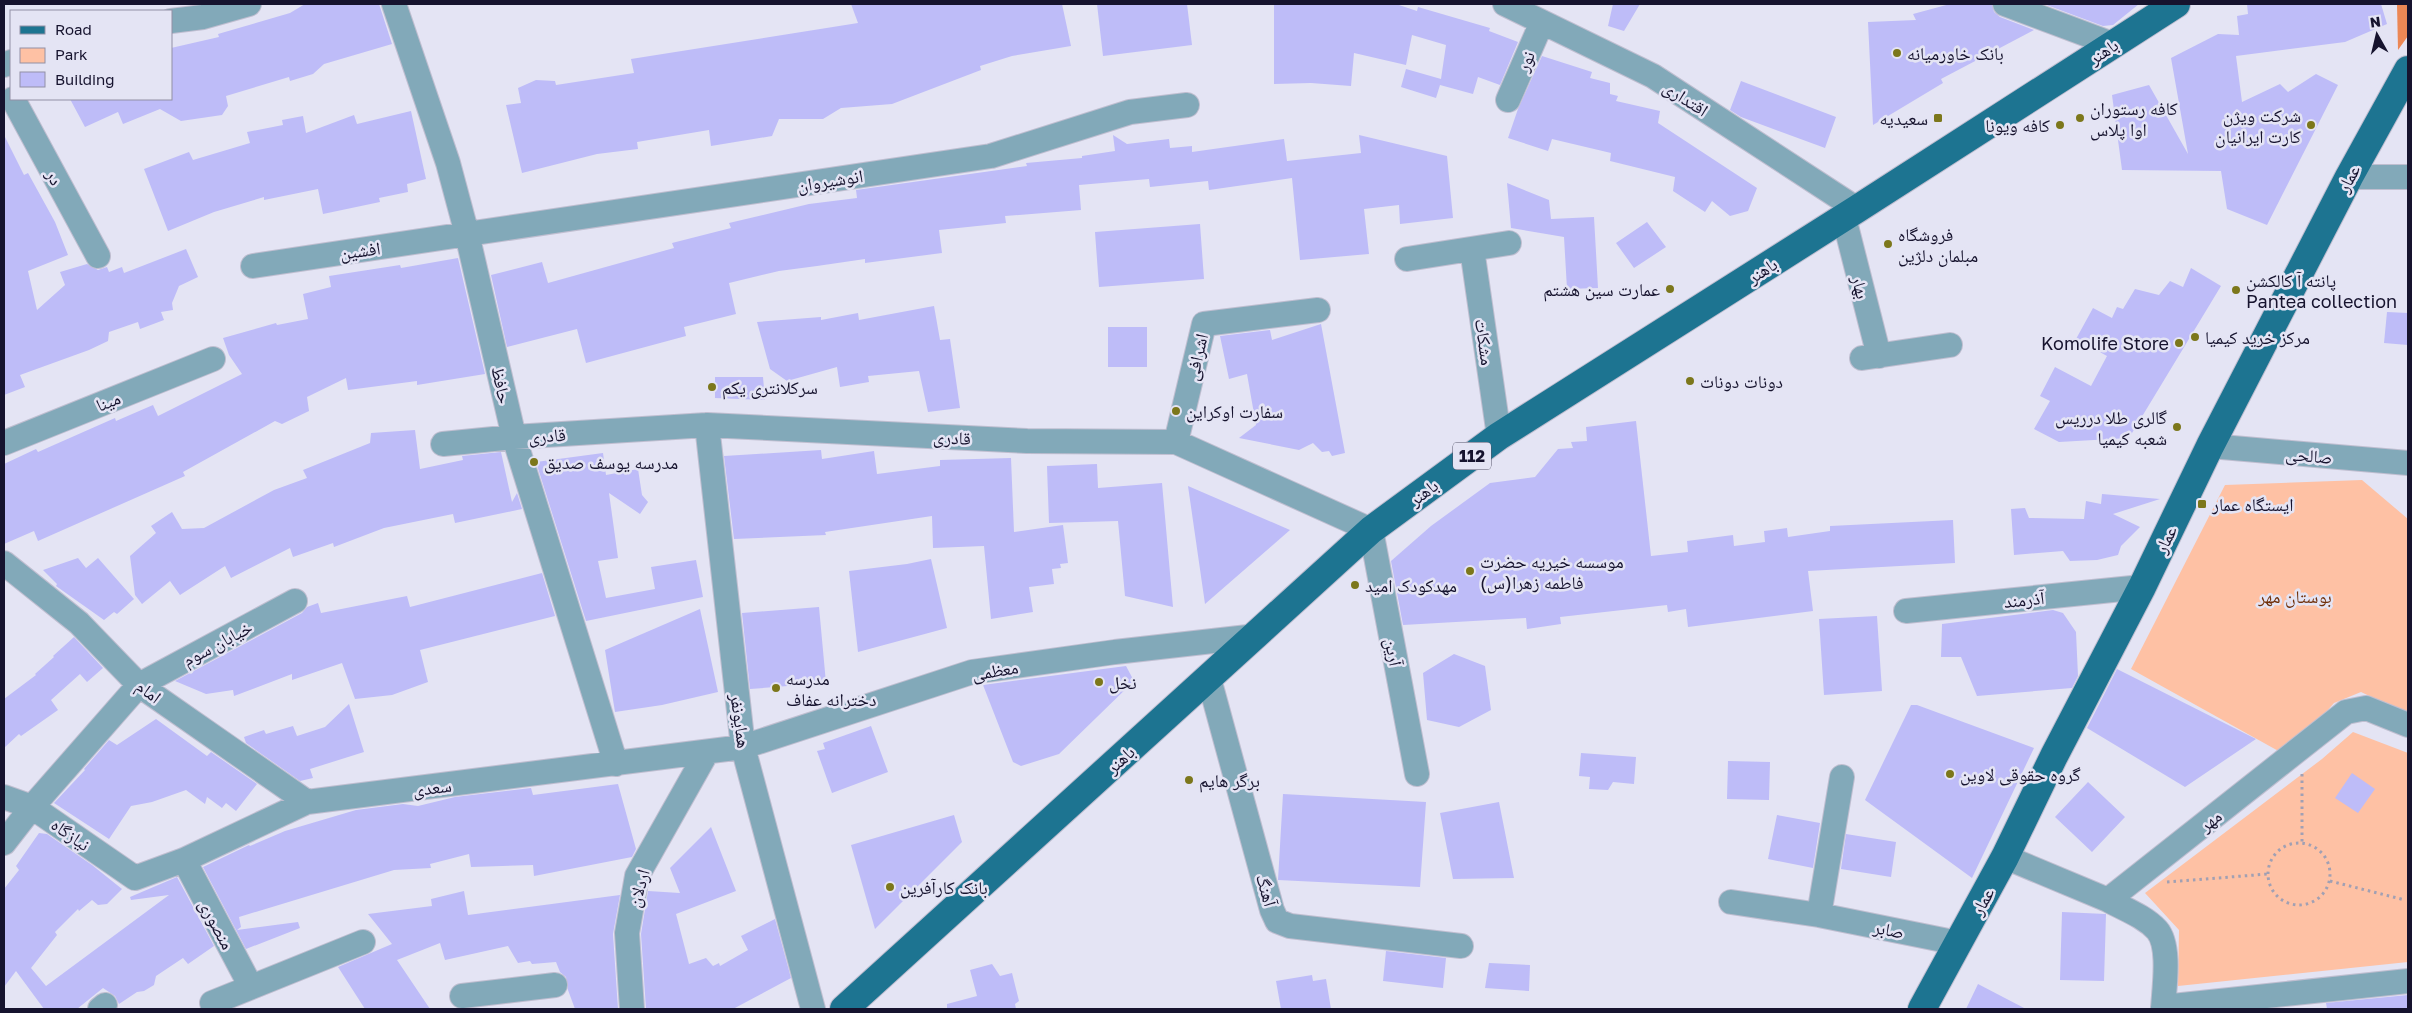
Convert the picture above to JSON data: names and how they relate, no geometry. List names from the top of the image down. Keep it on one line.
{"streets":{"main road":["باهنر","عمار","112"],"street":["نور","اقتداری","در","انوشیروان","افشین","بهار","مشکات","اشرافی","حافظ","مینا","قادری","صالحی","آذرمند","خیابان سوم","آرین","معظمی","امام","همایونفر","سعدی","مهر","نیازگاه","اردلان","آهنگ","منصوری","صابر"]},"crossings":[["باهنر","اقتداری"],["باهنر","بهار"],["باهنر","مشکات"],["باهنر","قادری"],["باهنر","آرین"],["باهنر","معظمی"],["باهنر","آهنگ"],["نور","اقتداری"],["اقتداری","بهار"],["عمار","صالحی"],["عمار","آذرمند"],["عمار","صابر"],["انوشیروان","افشین"],["انوشیروان","حافظ"],["افشین","حافظ"],["اشرافی","قادری"],["حافظ","قادری"],["حافظ","سعدی"],["قادری","آرین"],["قادری","همایونفر"],["خیابان سوم","امام"],["معظمی","همایونفر"],["معظمی","سعدی"],["امام","سعدی"],["همایونفر","سعدی"],["سعدی","نیازگاه"],["سعدی","اردلان"],["سعدی","منصوری"]],"parks":["بوستان مهر"],"places":{"other":["بانک خاورمیانه","کافه رستوران اوا پلاس","کافه ویونا","شرکت ویژن کارت ایرانیان","فروشگاه مبلمان دلژین","عمارت سین هشتم","پانته آ کالکشن Pantea collection","مرکز خرید کیمیا","Komolife Store","دونات دونات","سرکلانتری یکم","سفارت اوکراین","گالرى طلا درريس شعبه كيميا","مدرسه یوسف صدیق","موسسه خیریه حضرت فاطمه زهرا(س)","مهدکودک امید","نخل","مدرسه دخترانه عفاف","گروه حقوقی لاوین","برگر هایم","بانک کارآفرین"],"transit":["سعیدیه","ایستگاه عمار"]},"legend":["Road","Park","Building"],"north":"top"}
